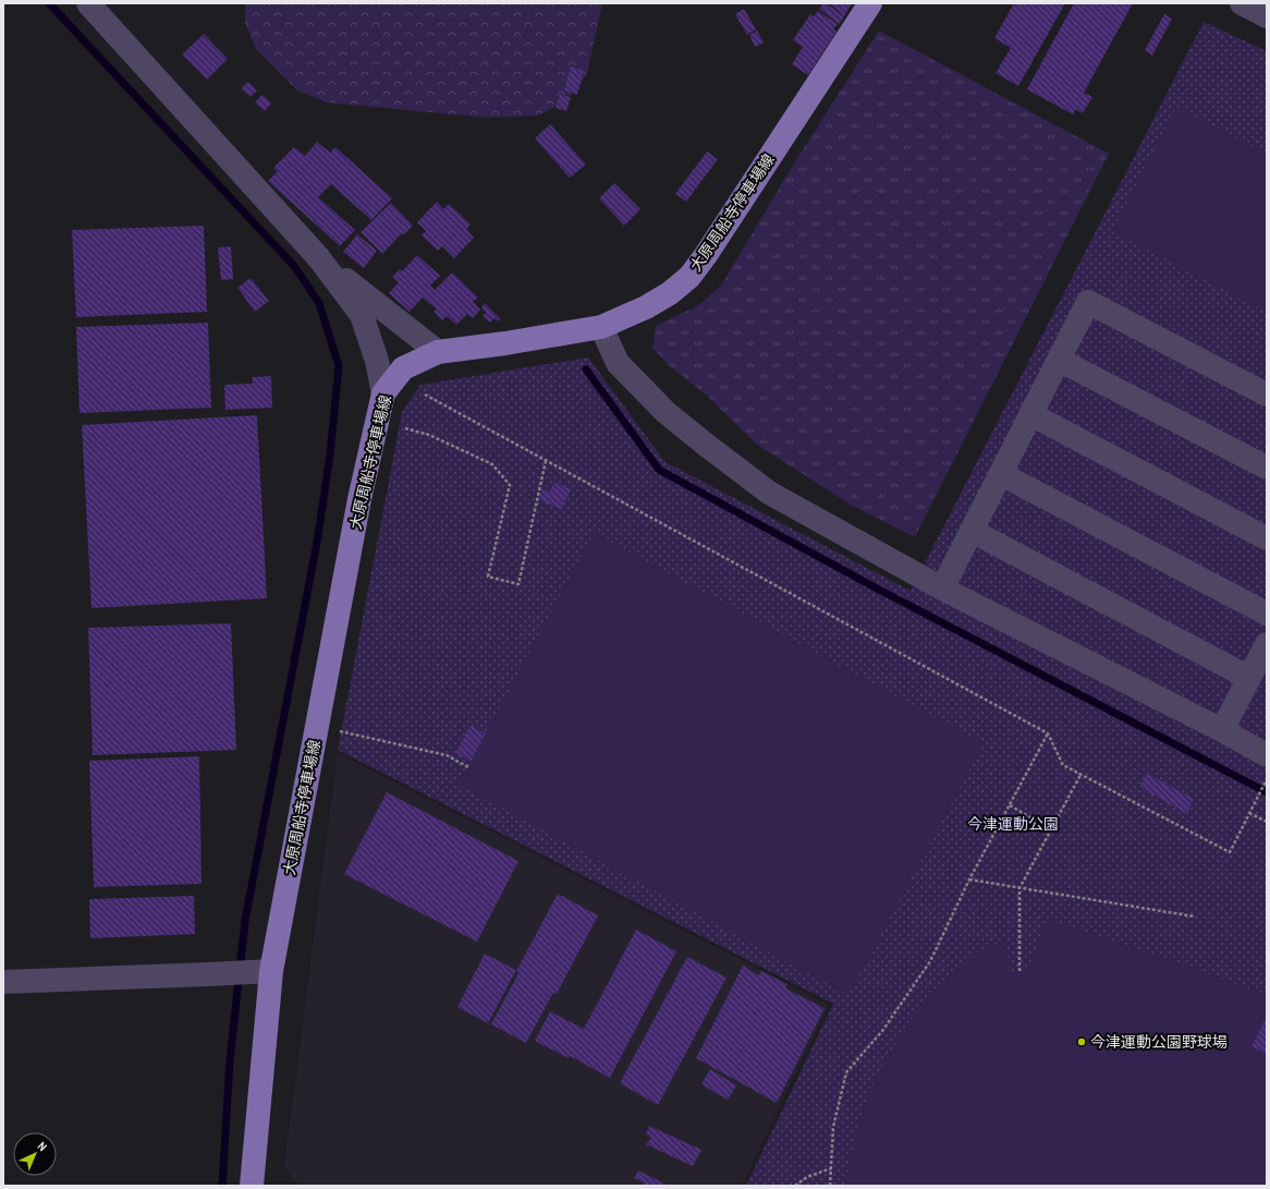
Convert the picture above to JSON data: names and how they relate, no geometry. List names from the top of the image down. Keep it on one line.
{"streets":{"main road":["大原周船寺停車場線"]},"parks":["今津運動公園"],"places":["今津運動公園野球場"],"north":"top right"}
